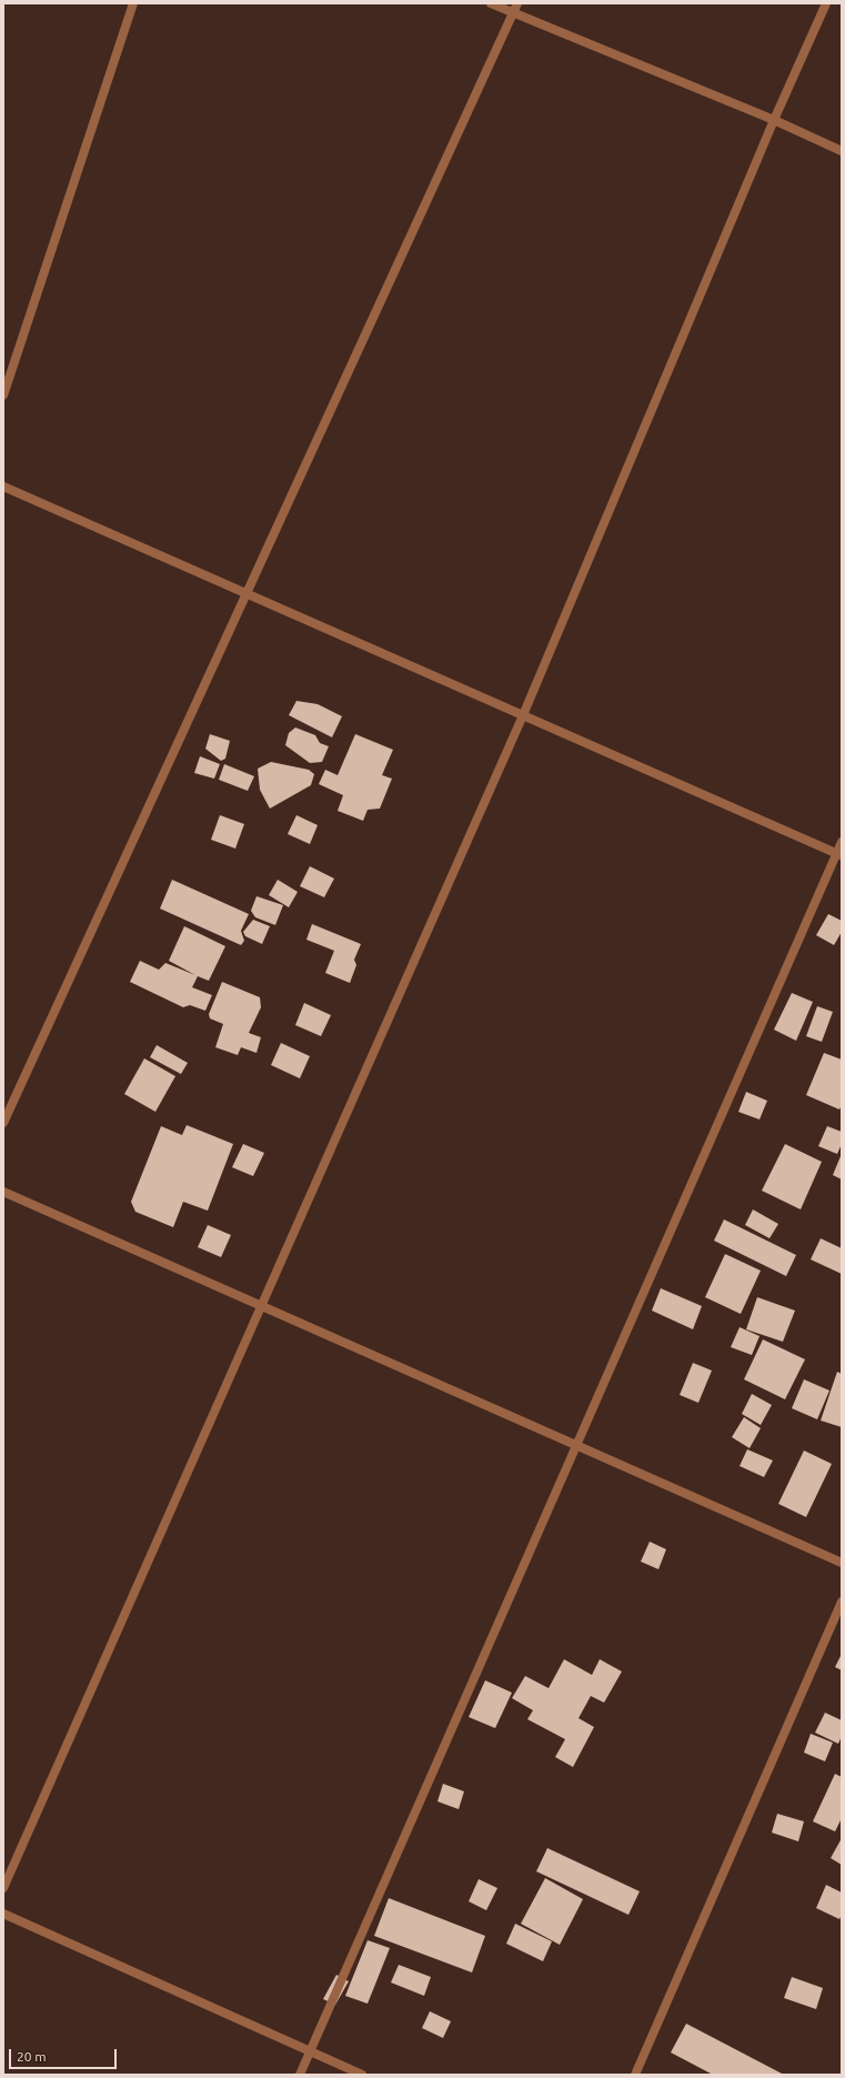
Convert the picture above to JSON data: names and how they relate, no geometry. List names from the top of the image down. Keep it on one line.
{"scale_bar":"20 m"}
